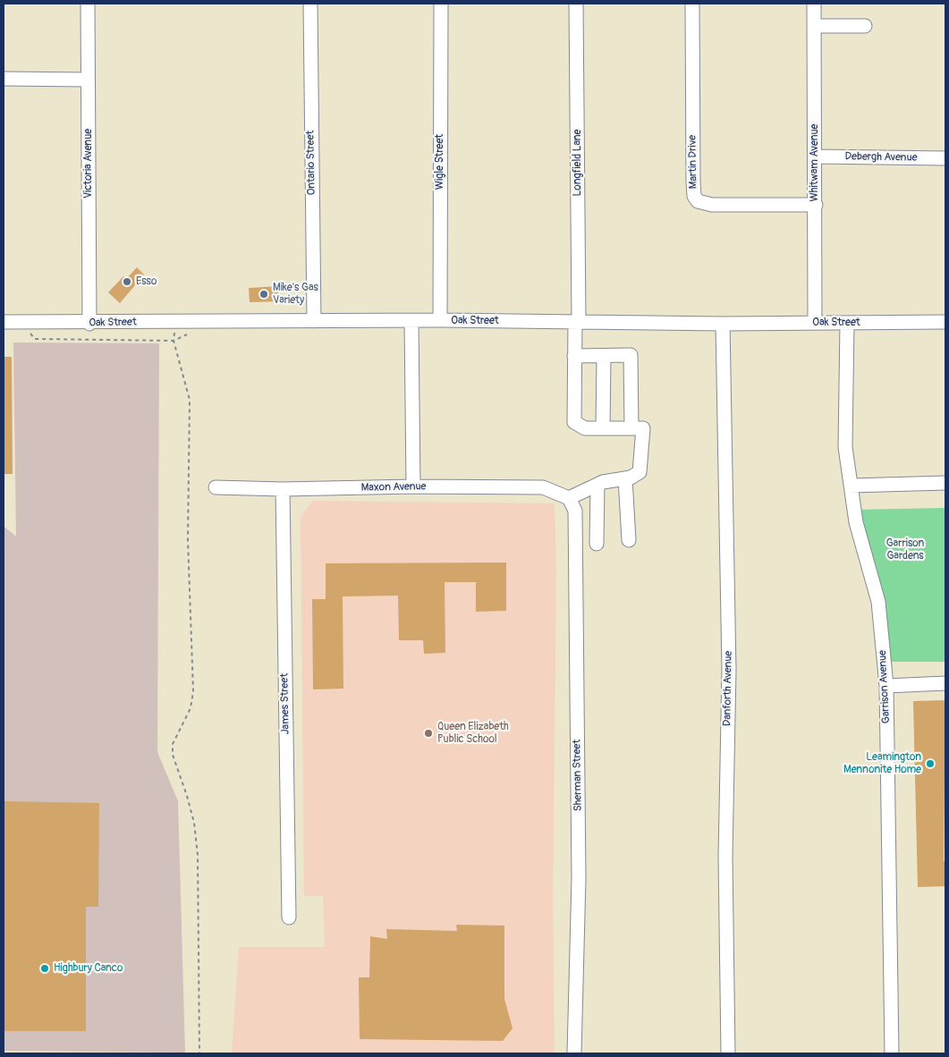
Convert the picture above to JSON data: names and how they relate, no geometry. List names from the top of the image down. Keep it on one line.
{"streets":{"street":["Debergh Avenue","Wigle Street","Martin Drive","Ontario Street","Longfield Lane","Whitwam Avenue","Victoria Avenue","Oak Street","Maxon Avenue","Garrison Avenue","Danforth Avenue","James Street","Sherman Street"]},"crossings":[["Debergh Avenue","Whitwam Avenue"],["Wigle Street","Oak Street"],["Martin Drive","Whitwam Avenue"],["Ontario Street","Oak Street"],["Longfield Lane","Oak Street"],["Whitwam Avenue","Oak Street"],["Victoria Avenue","Oak Street"],["Oak Street","Garrison Avenue"],["Oak Street","Danforth Avenue"],["Maxon Avenue","James Street"],["Maxon Avenue","Sherman Street"]],"parks":["Garrison Gardens"],"places":["Esso","Mike's Gas Variety","Queen Elizabeth Public School","Leamington Mennonite Home","Highbury Canco"]}
